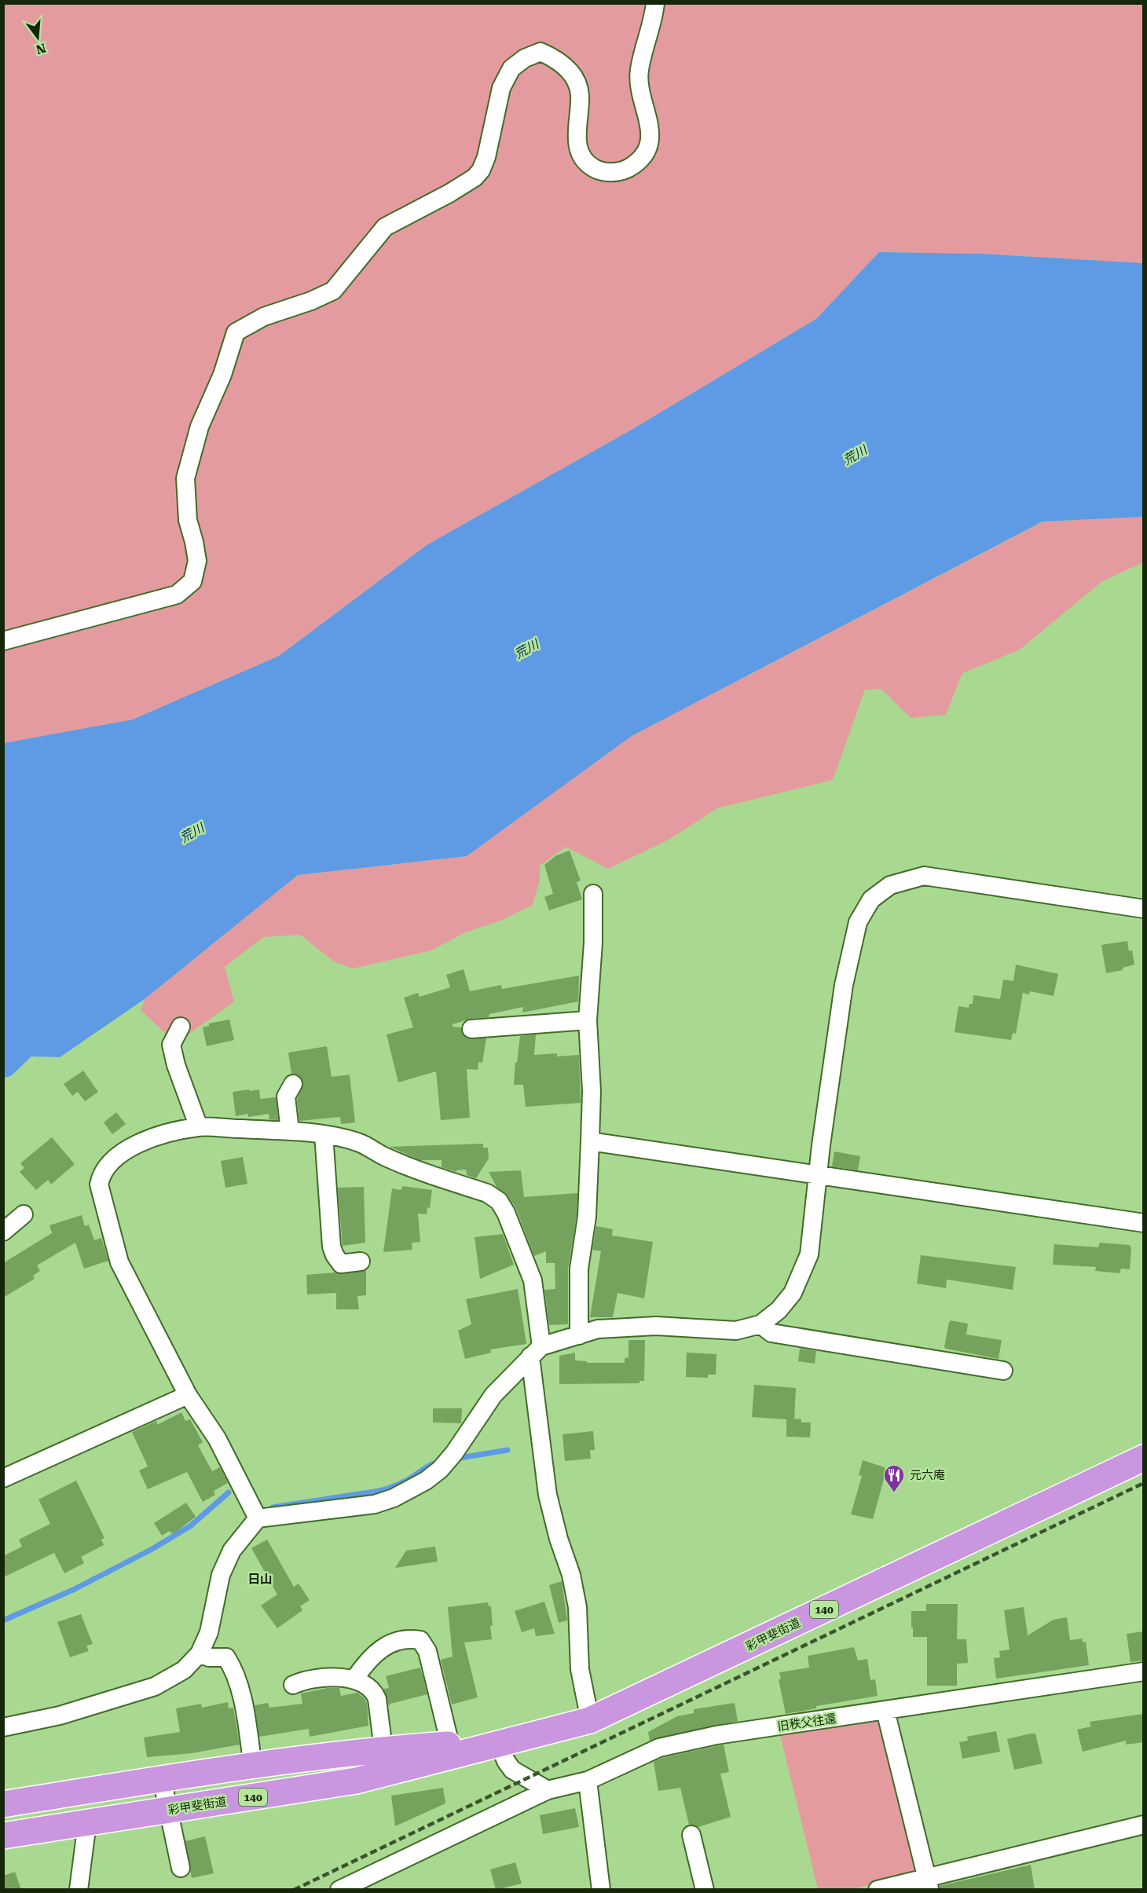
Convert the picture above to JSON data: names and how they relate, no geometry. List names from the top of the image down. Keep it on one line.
{"streets":{"highway":["140","彩甲斐街道"],"street":["旧秩父往還"]},"districts":["日山"],"water":["荒川"],"places":{"restaurant":["元六庵"]},"north":"bottom"}
